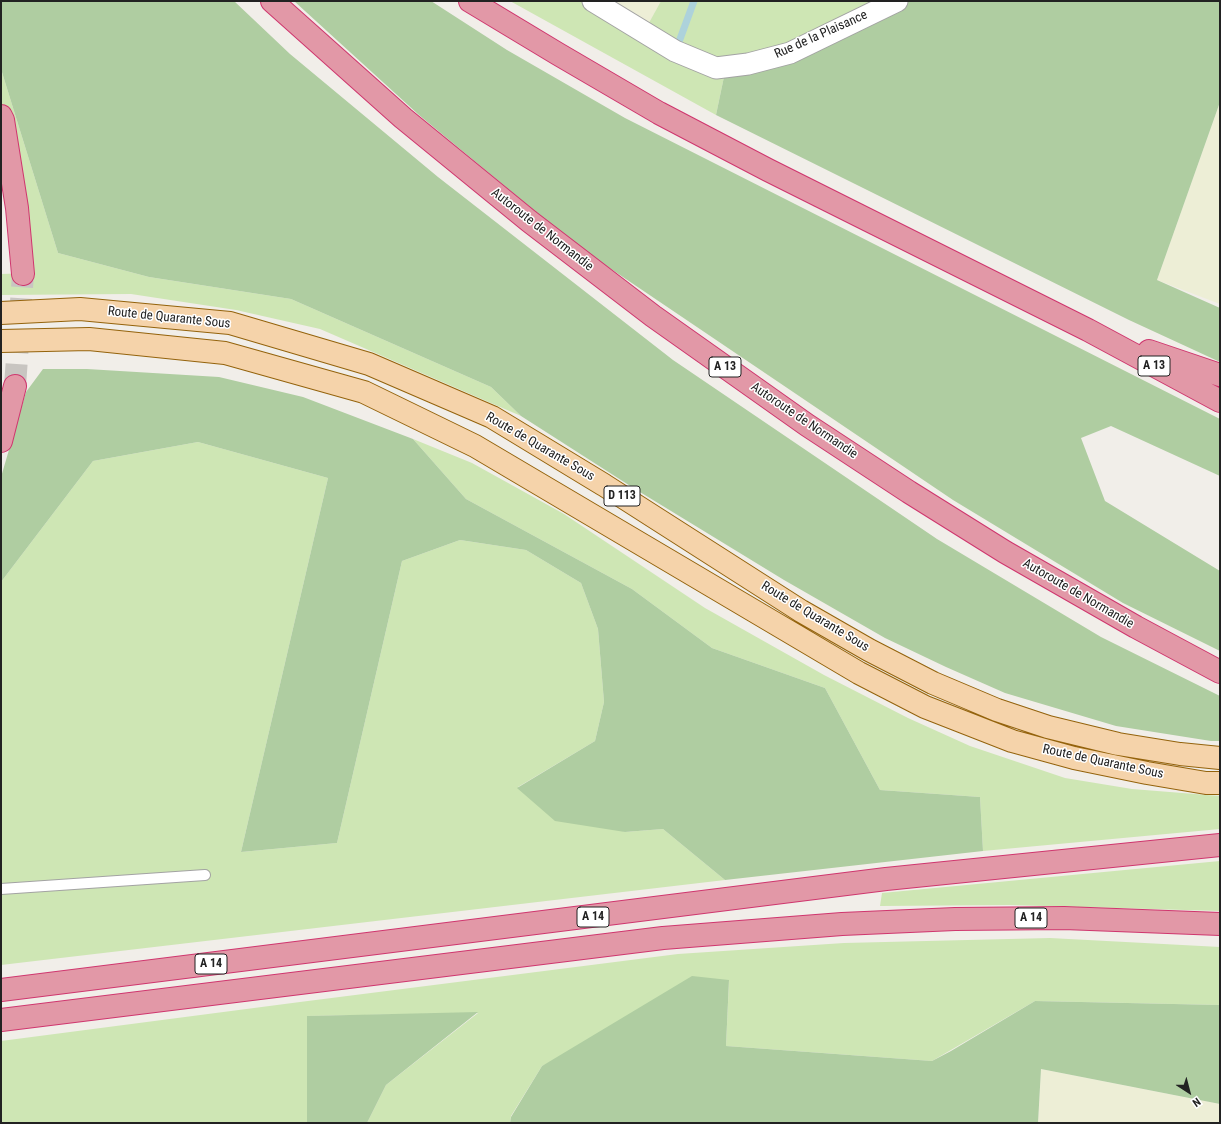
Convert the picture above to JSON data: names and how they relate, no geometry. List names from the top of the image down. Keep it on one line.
{"streets":{"highway":["Autoroute de Normandie","A 13","A 14"],"main road":["Route de Quarante Sous","D 113"],"street":["Rue de la Plaisance"]},"north":"bottom right"}
